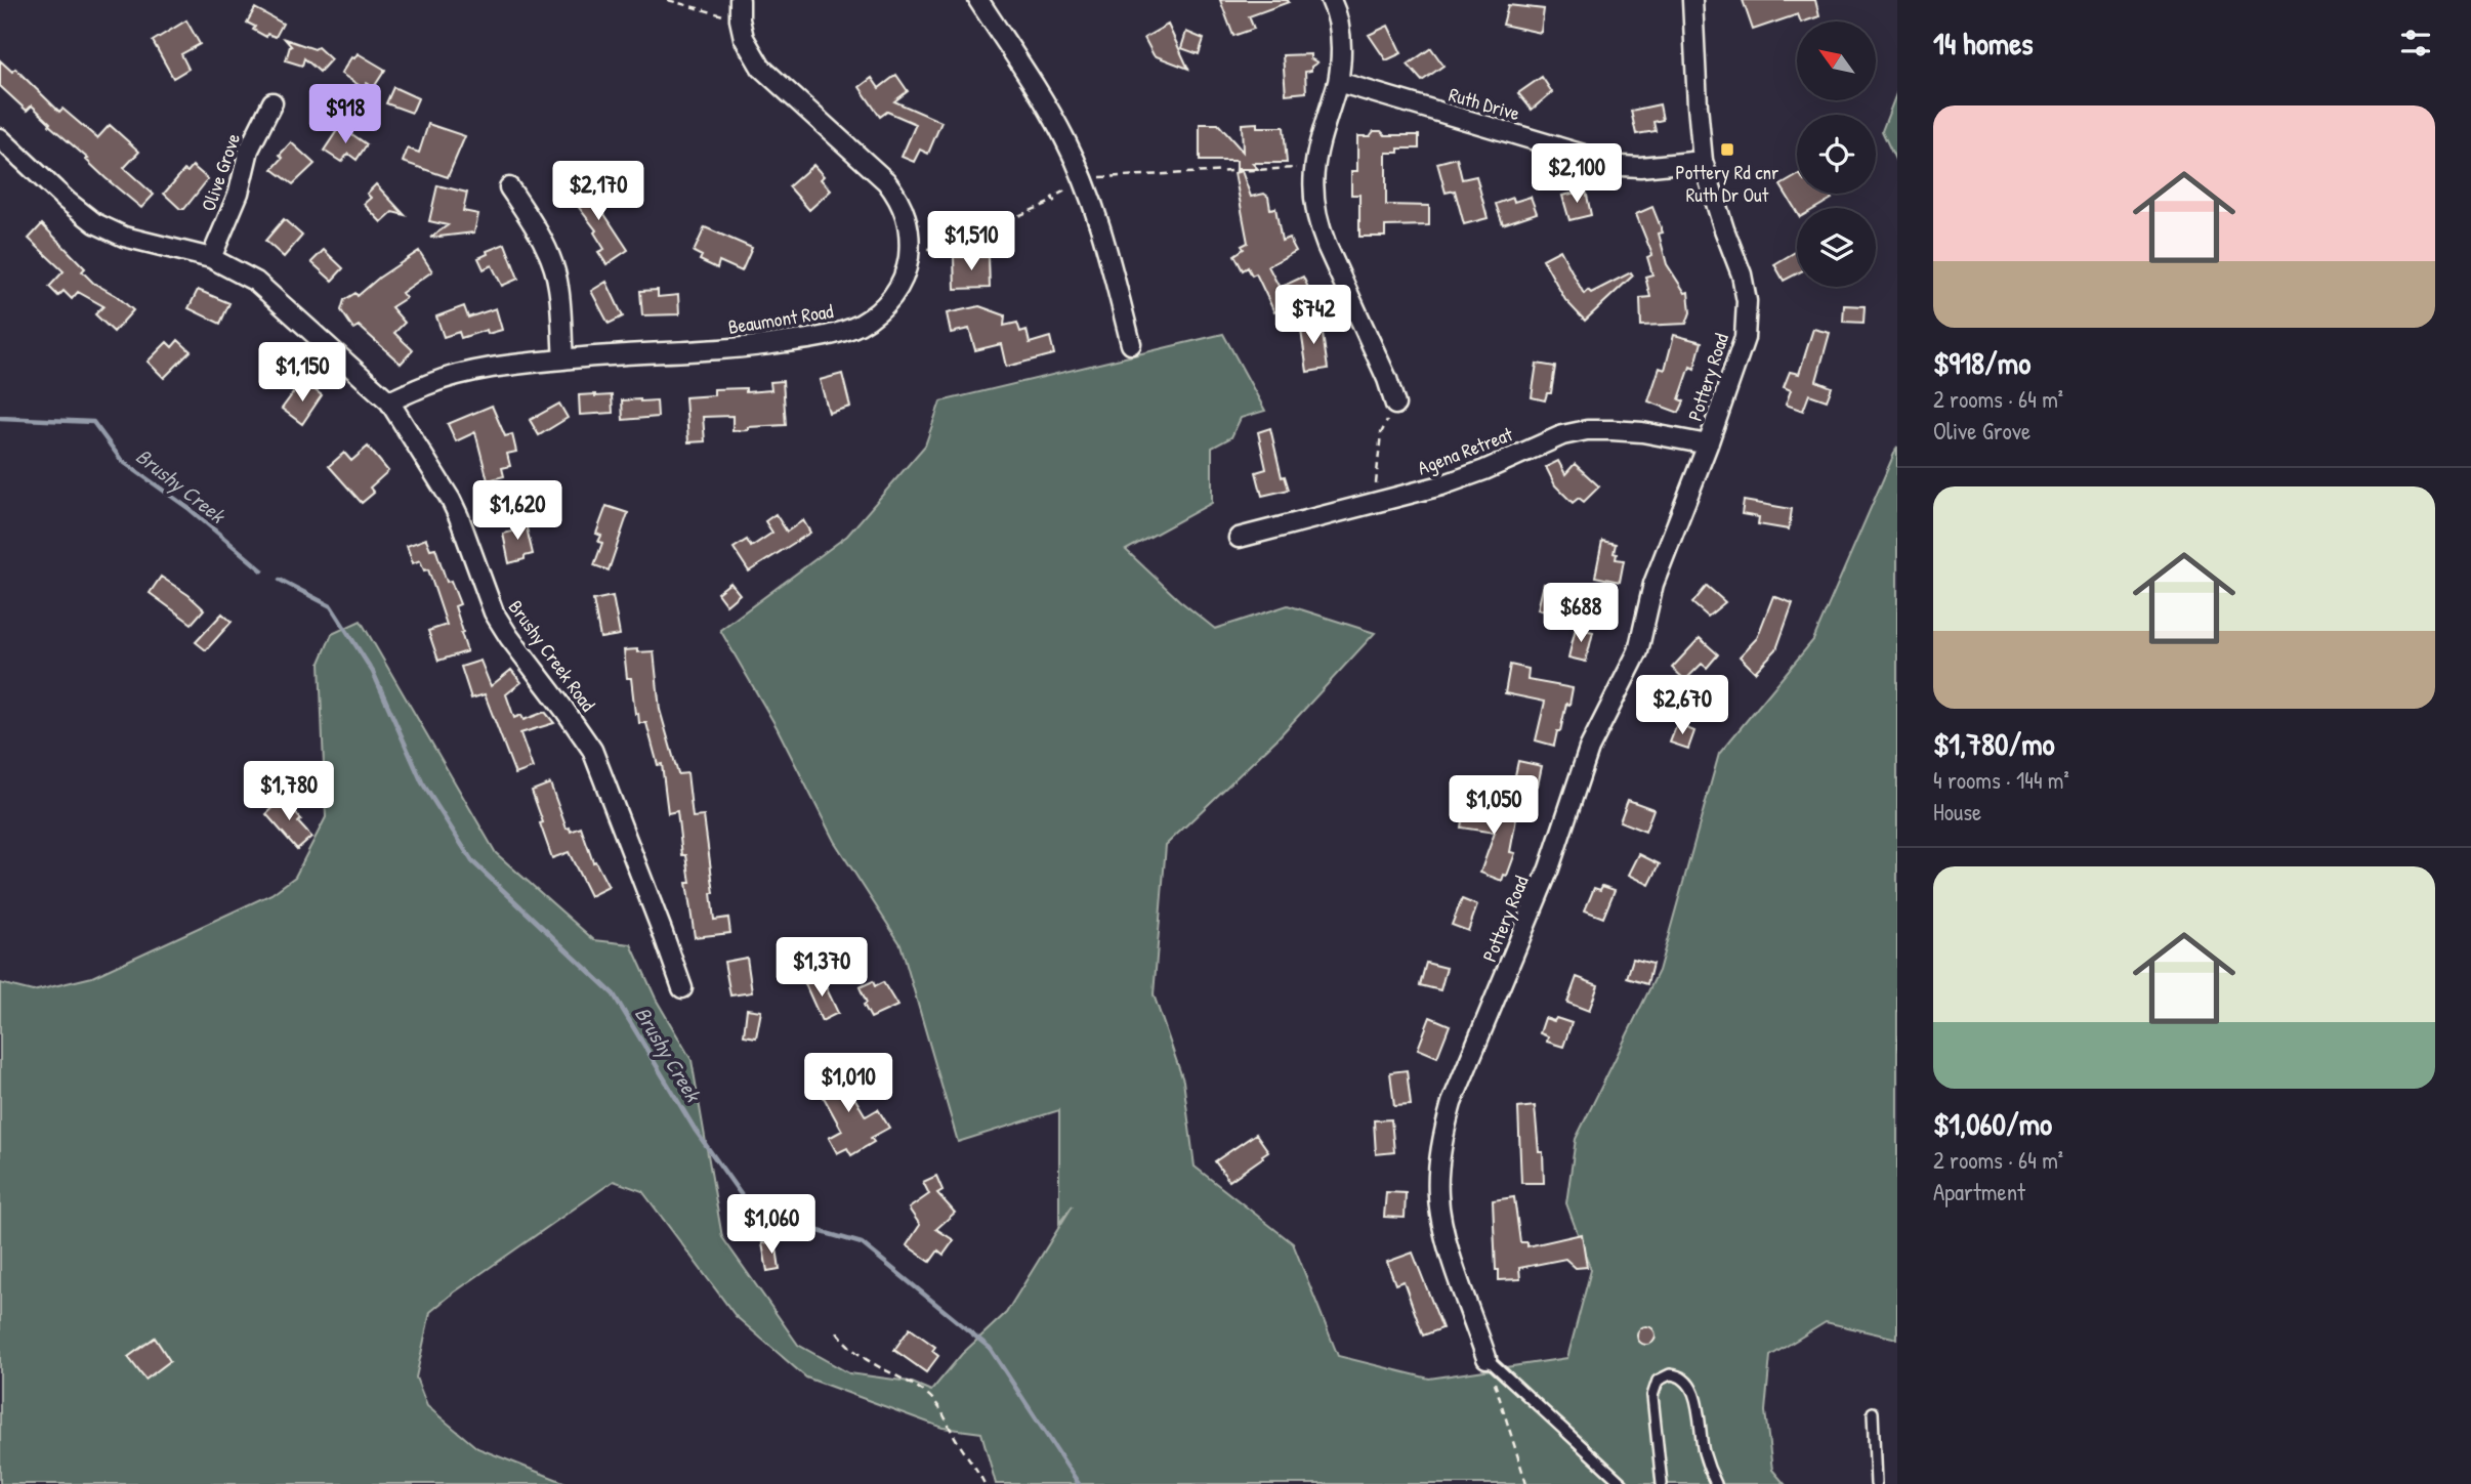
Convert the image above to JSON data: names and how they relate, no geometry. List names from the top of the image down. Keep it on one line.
{"streets":{"street":["Ruth Drive","Olive Grove","Beaumont Road","Pottery Road","Agena Retreat","Brushy Creek Road"]},"crossings":[["Ruth Drive","Pottery Road"],["Olive Grove","Brushy Creek Road"],["Beaumont Road","Brushy Creek Road"],["Pottery Road","Agena Retreat"]],"water":["Brushy Creek"],"places":{"transit":["Pottery Rd cnr Ruth Dr Out"]},"north":"top left","page":{"heading":"14 homes","price":["$918","$2,100","$2,170","$1,510","$742","$1,150","$1,620","$688","$2,670","$1,780","$1,050","$1,370","$1,010","$1,060"],"list":[{"name":"$918/mo","note":"2 rooms · 64 m² · Olive Grove"},{"name":"$1,780/mo","note":"4 rooms · 144 m² · House"},{"name":"$1,060/mo","note":"2 rooms · 64 m² · Apartment"}]}}
